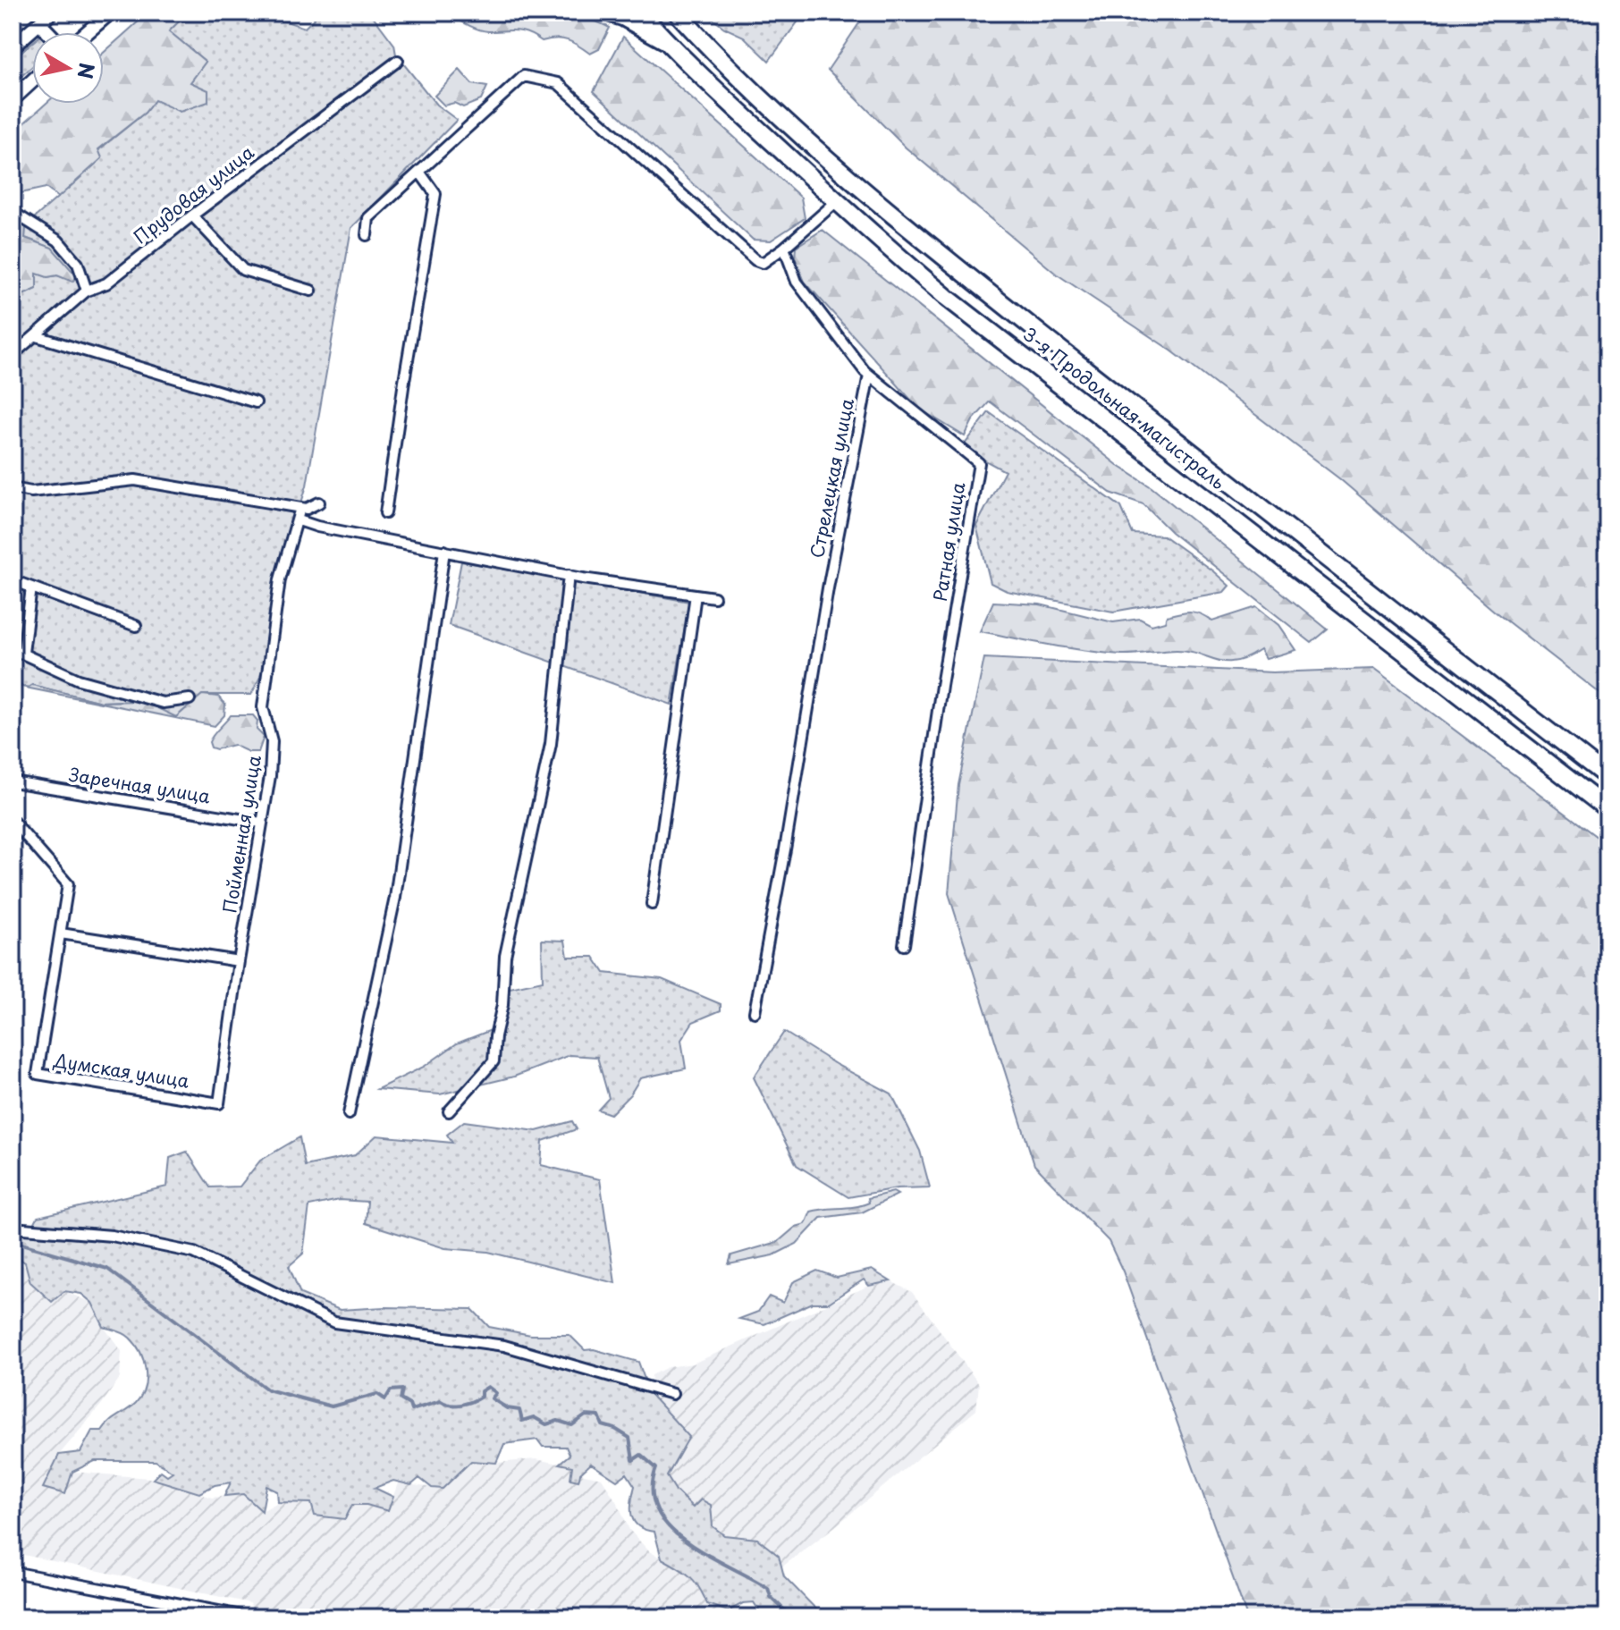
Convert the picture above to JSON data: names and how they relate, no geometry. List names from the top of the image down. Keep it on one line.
{"streets":{"highway":["3-я Продольная магистраль"],"street":["Прудовая улица","Стрелецкая улица","Ратная улица","Заречная улица","Пойменная улица","Думская улица"]},"crossings":[["Стрелецкая улица","Ратная улица"],["Заречная улица","Пойменная улица"],["Пойменная улица","Думская улица"]],"north":"right"}
